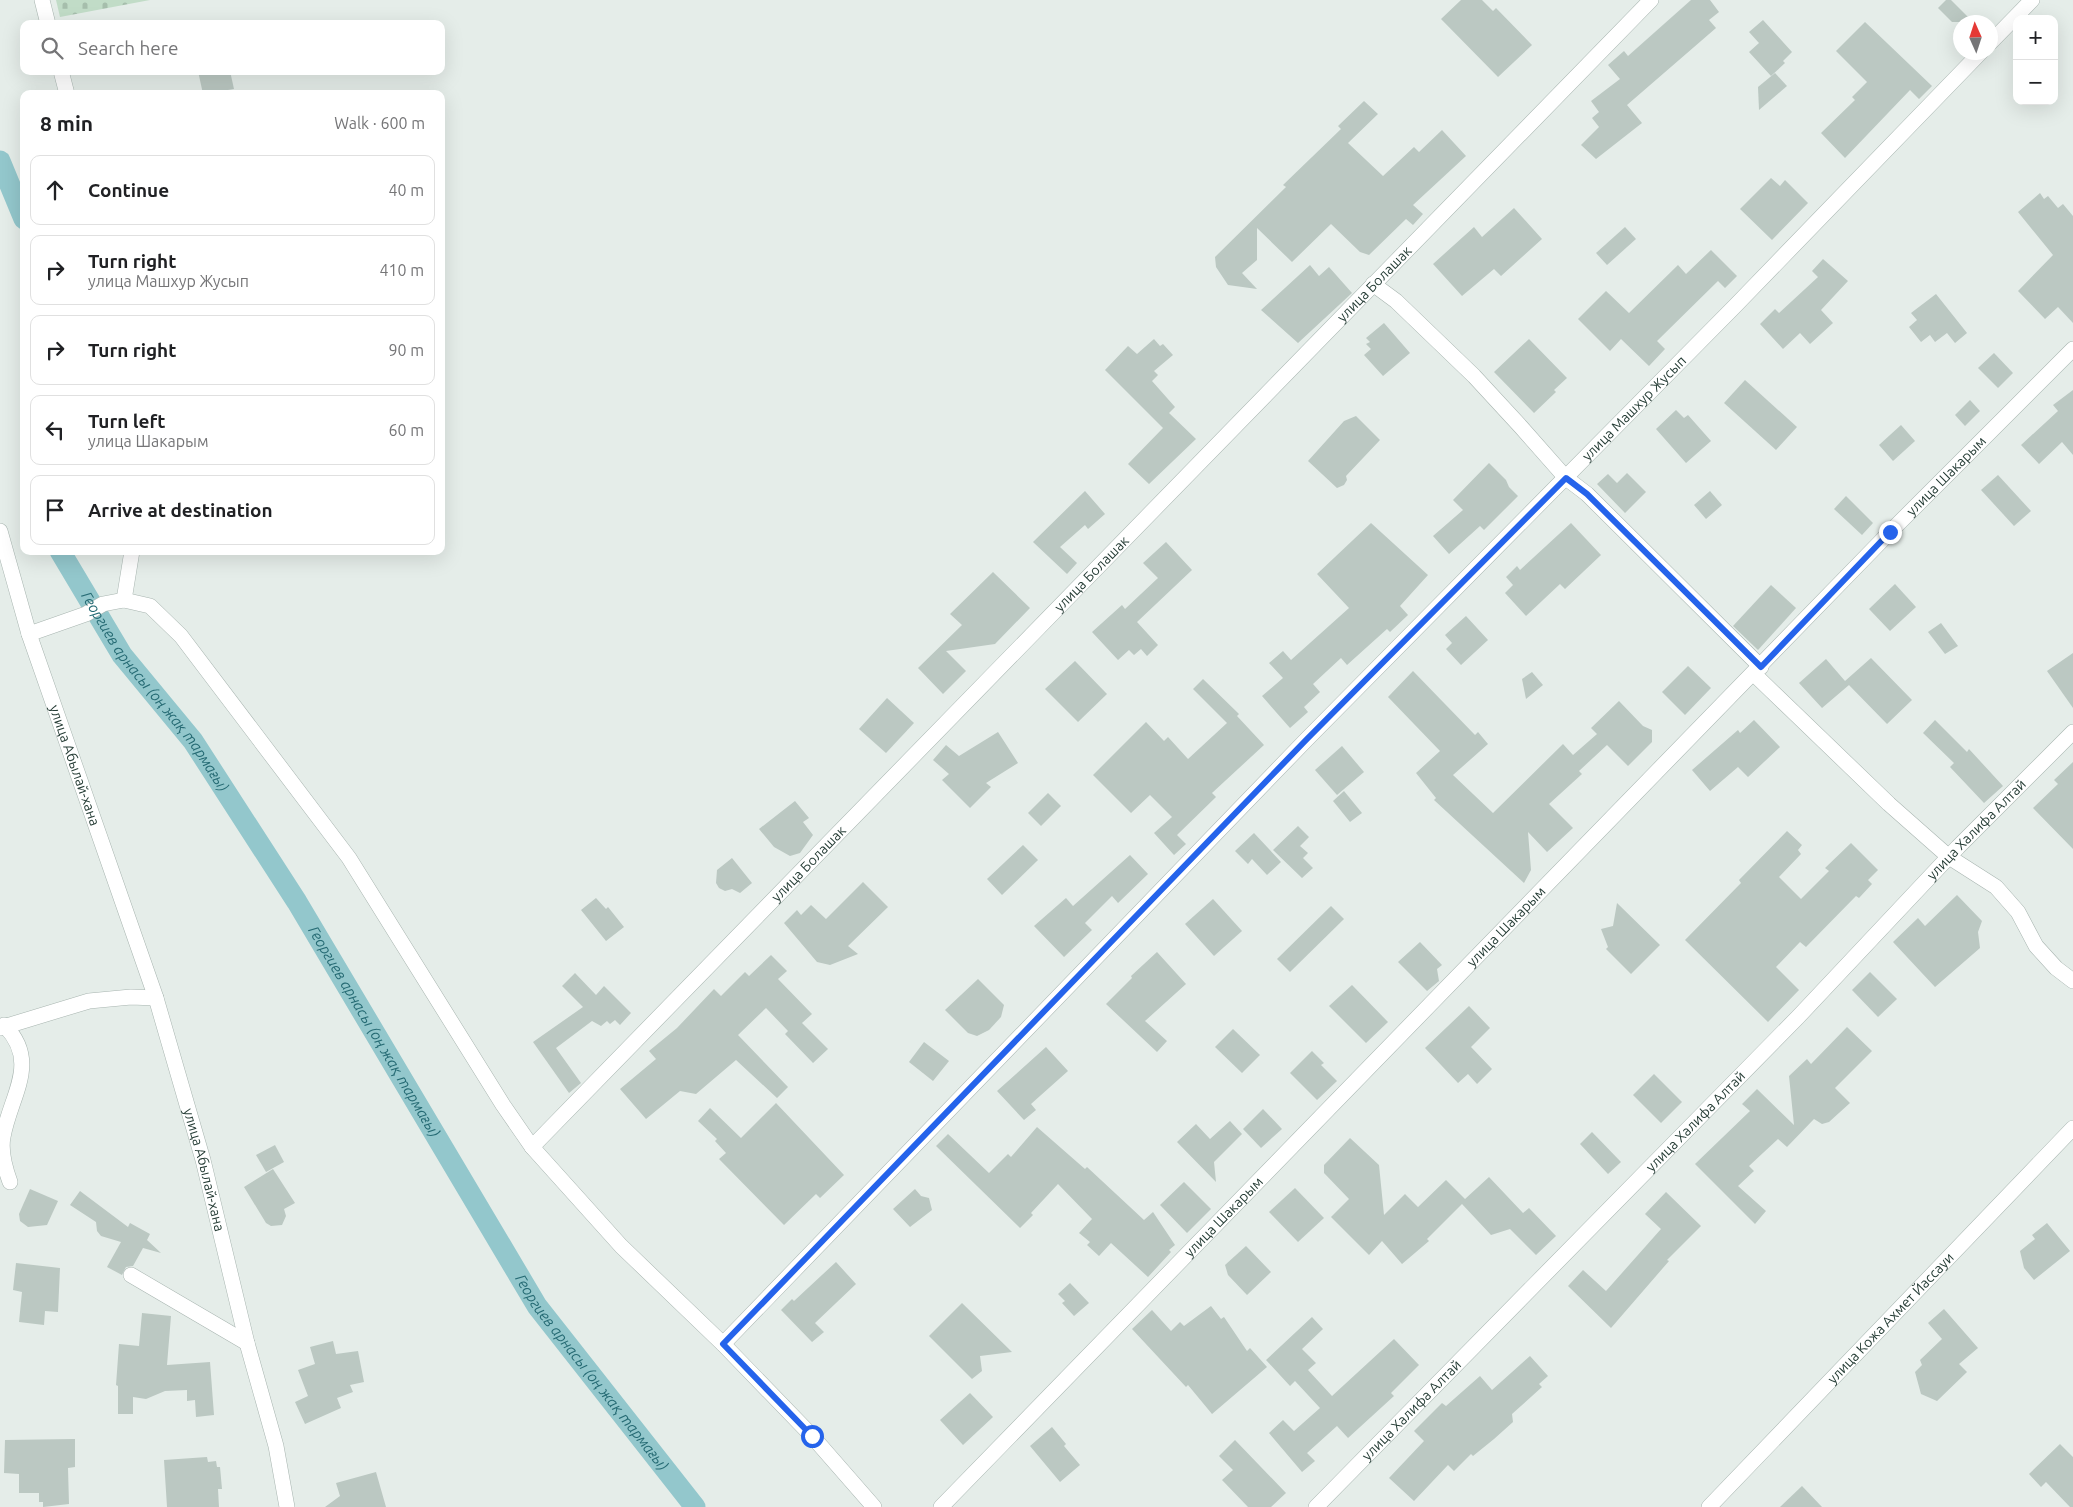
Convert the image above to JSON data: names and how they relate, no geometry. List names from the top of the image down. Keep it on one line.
{"streets":{"street":["улица Болашак","улица Машхур Жусып","улица Шакарым","улица Абылай-хана","улица Халифа Алтай","улица Кожа Ахмет Йассауи"]},"water":["Георгиев арнасы (оң жақ тармағы)"],"north":"top","page":{"map_buttons":["+","−"],"search":"Search here","heading":["8 min","Walk · 600 m"],"list":[["Continue","40 m"],["Turn right","улица Машхур Жусып","410 m"],["Turn right","90 m"],["Turn left","улица Шакарым","60 m"],"Arrive at destination"]}}
